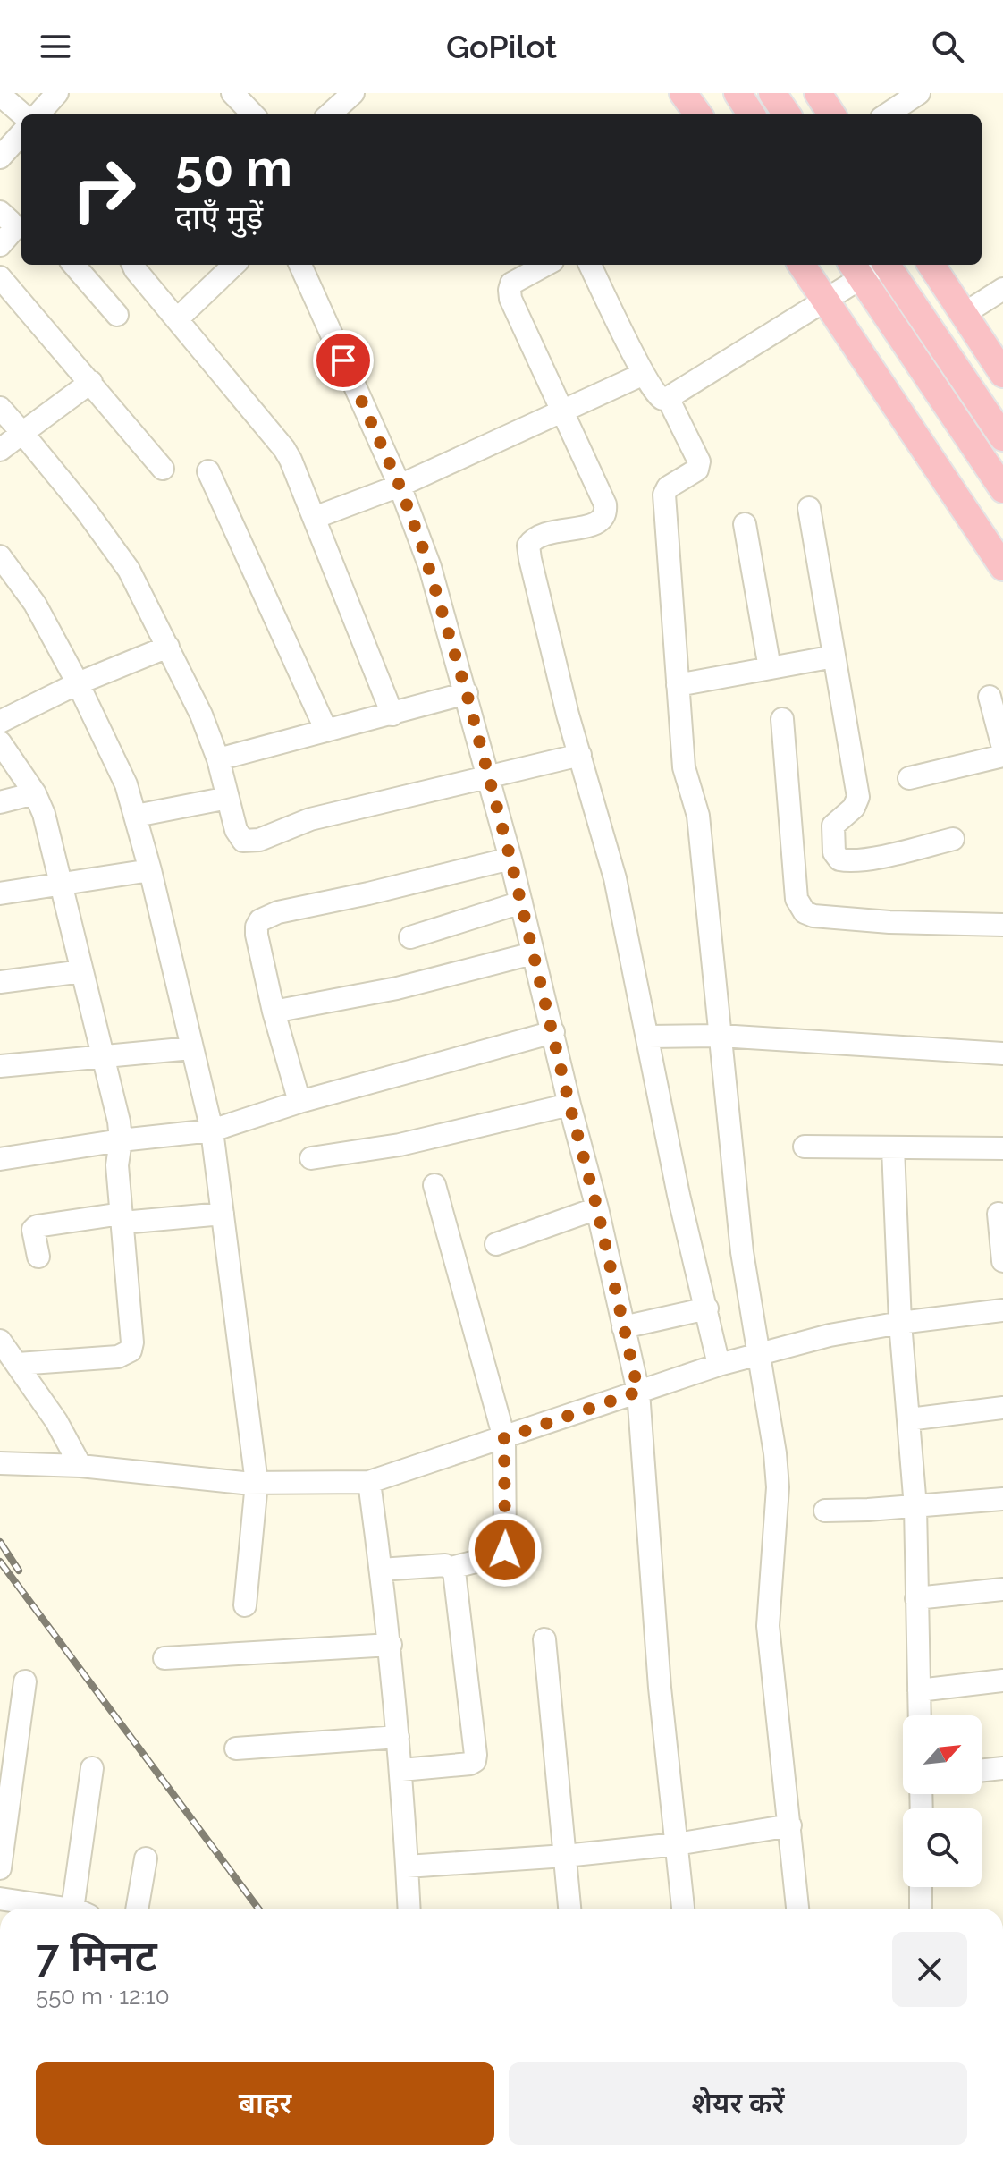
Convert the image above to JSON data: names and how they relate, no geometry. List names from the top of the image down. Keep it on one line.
{"north":"top right","page":{"header":"GoPilot","turn":["50 m","दाएँ मुड़ें"],"heading":["7 मिनट","550 m · 12:10"],"buttons":["बाहर","शेयर करें"]}}
